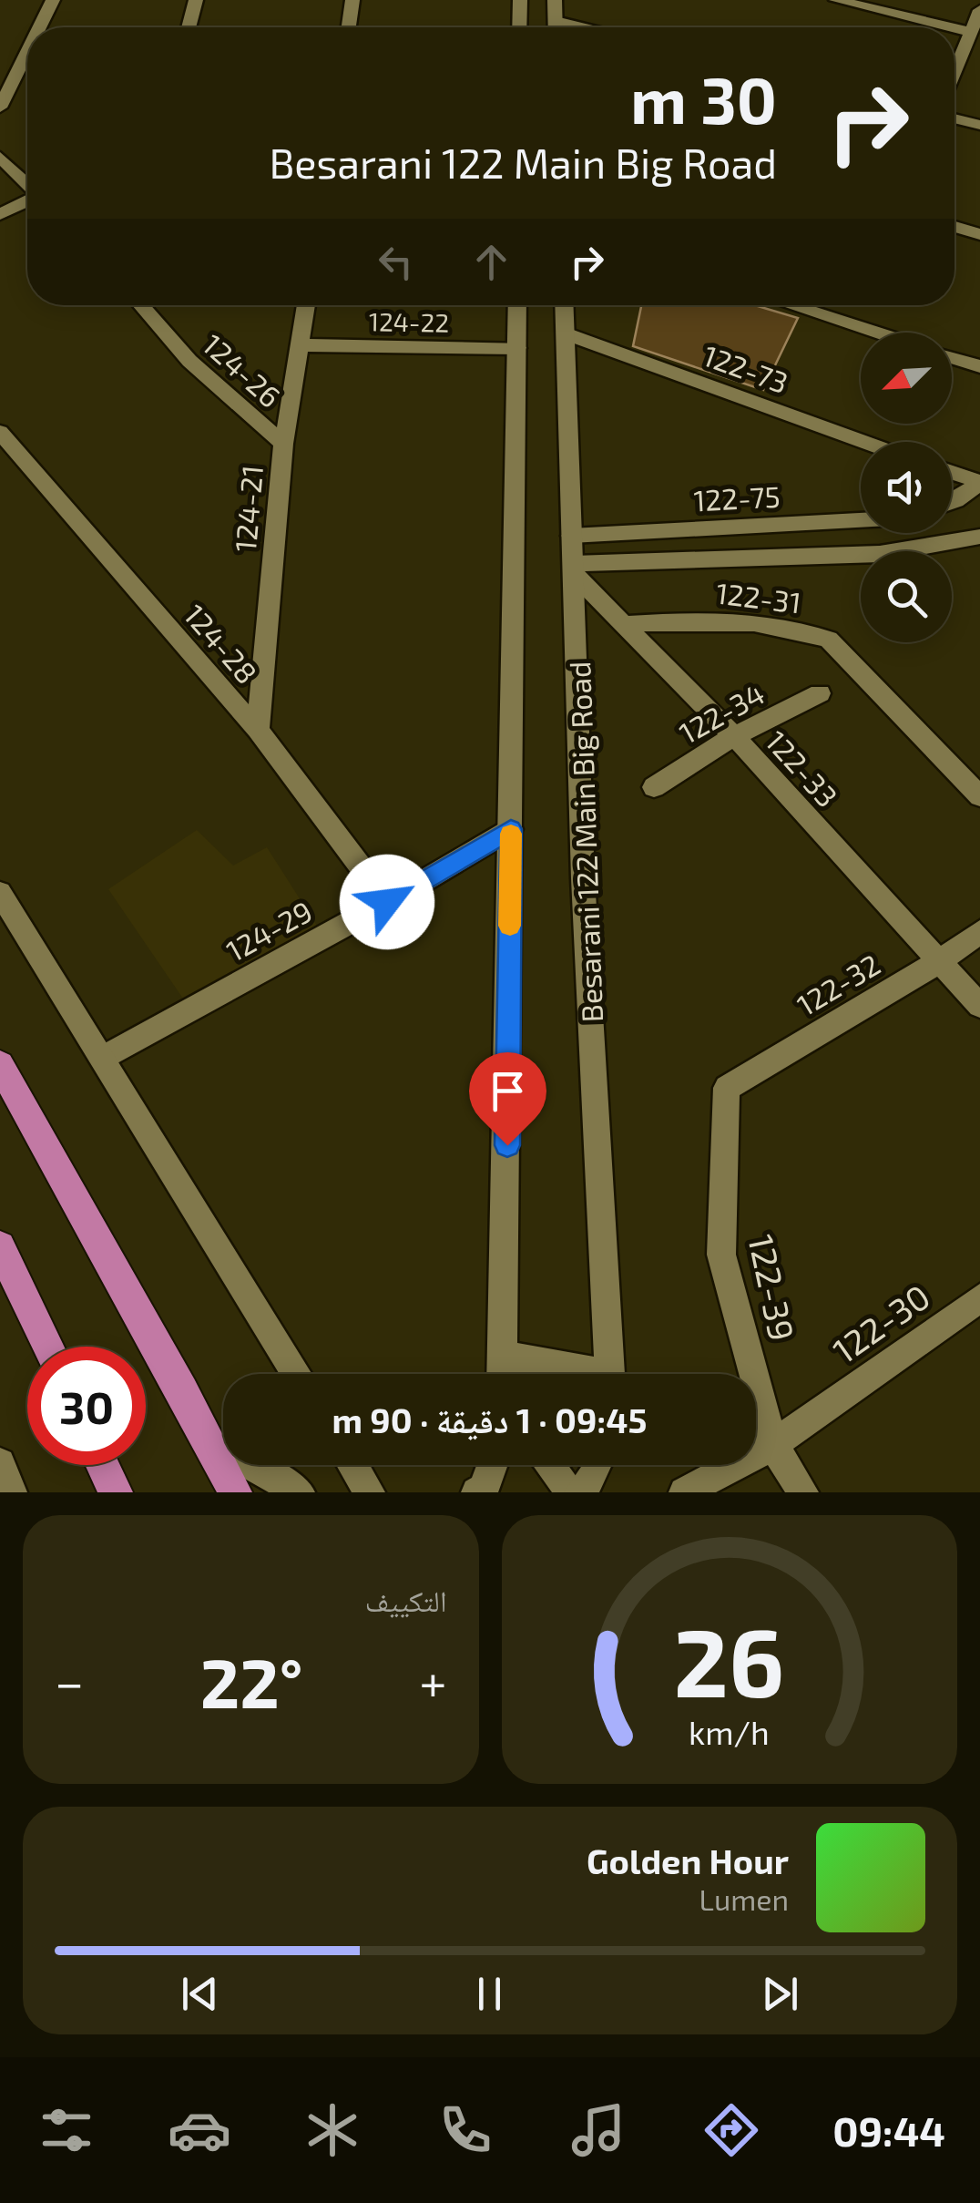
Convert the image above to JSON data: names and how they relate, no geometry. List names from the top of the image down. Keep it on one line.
{"streets":{"street":["124-22","122-73","124-26","122-75","124-21","122-31","124-28","122-34","122-33","Besarani 122 Main Big Road","124-29","122-32","122-39","122-30"]},"crossings":[["124-22","124-21"],["122-73","Besarani 122 Main Big Road"],["124-26","124-21"],["122-75","Besarani 122 Main Big Road"],["124-21","124-28"],["122-31","122-33"],["124-28","124-29"],["122-34","122-33"],["122-33","Besarani 122 Main Big Road"],["122-33","122-32"],["122-32","122-39"],["122-39","122-30"]],"north":"bottom left","page":{"turn":["30 m","Besarani 122 Main Big Road"],"limit":"30","trip":"09:45 · 1 دقيقة · 90 m","tile":"التكييف","heat":["−","22°","+"],"song":["Golden Hour","Lumen"],"tabs":"09:44","gauge":["26","km/h"]}}
